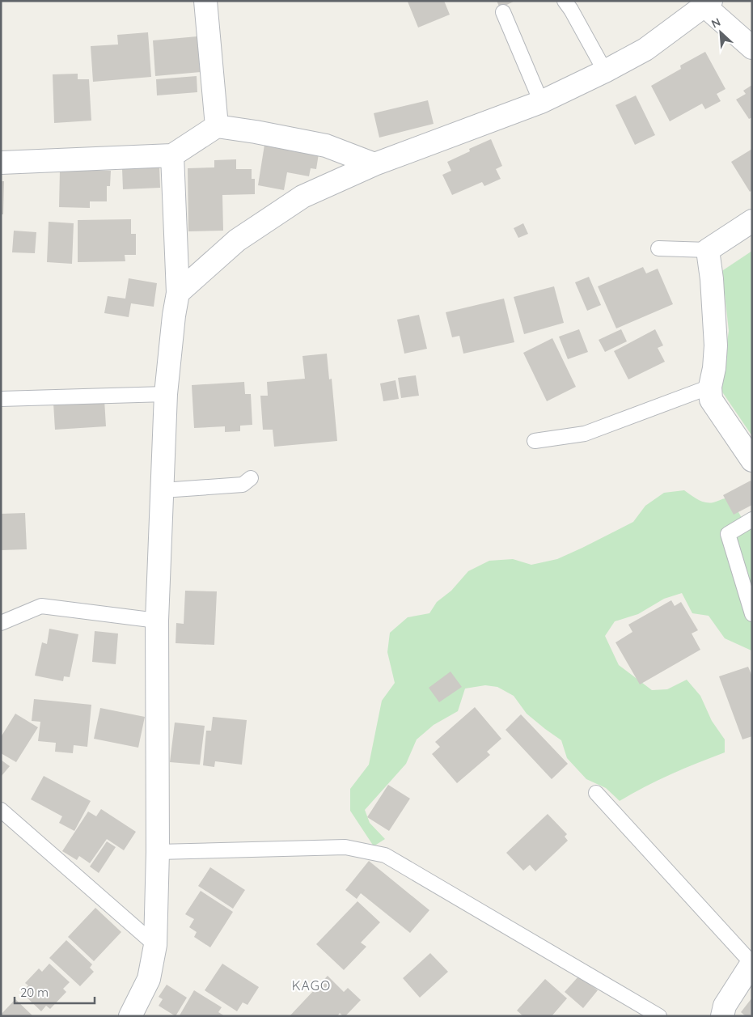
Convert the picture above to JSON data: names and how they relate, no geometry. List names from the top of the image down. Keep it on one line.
{"districts":["KAGO"],"scale_bar":"20 m","north":"top left"}
